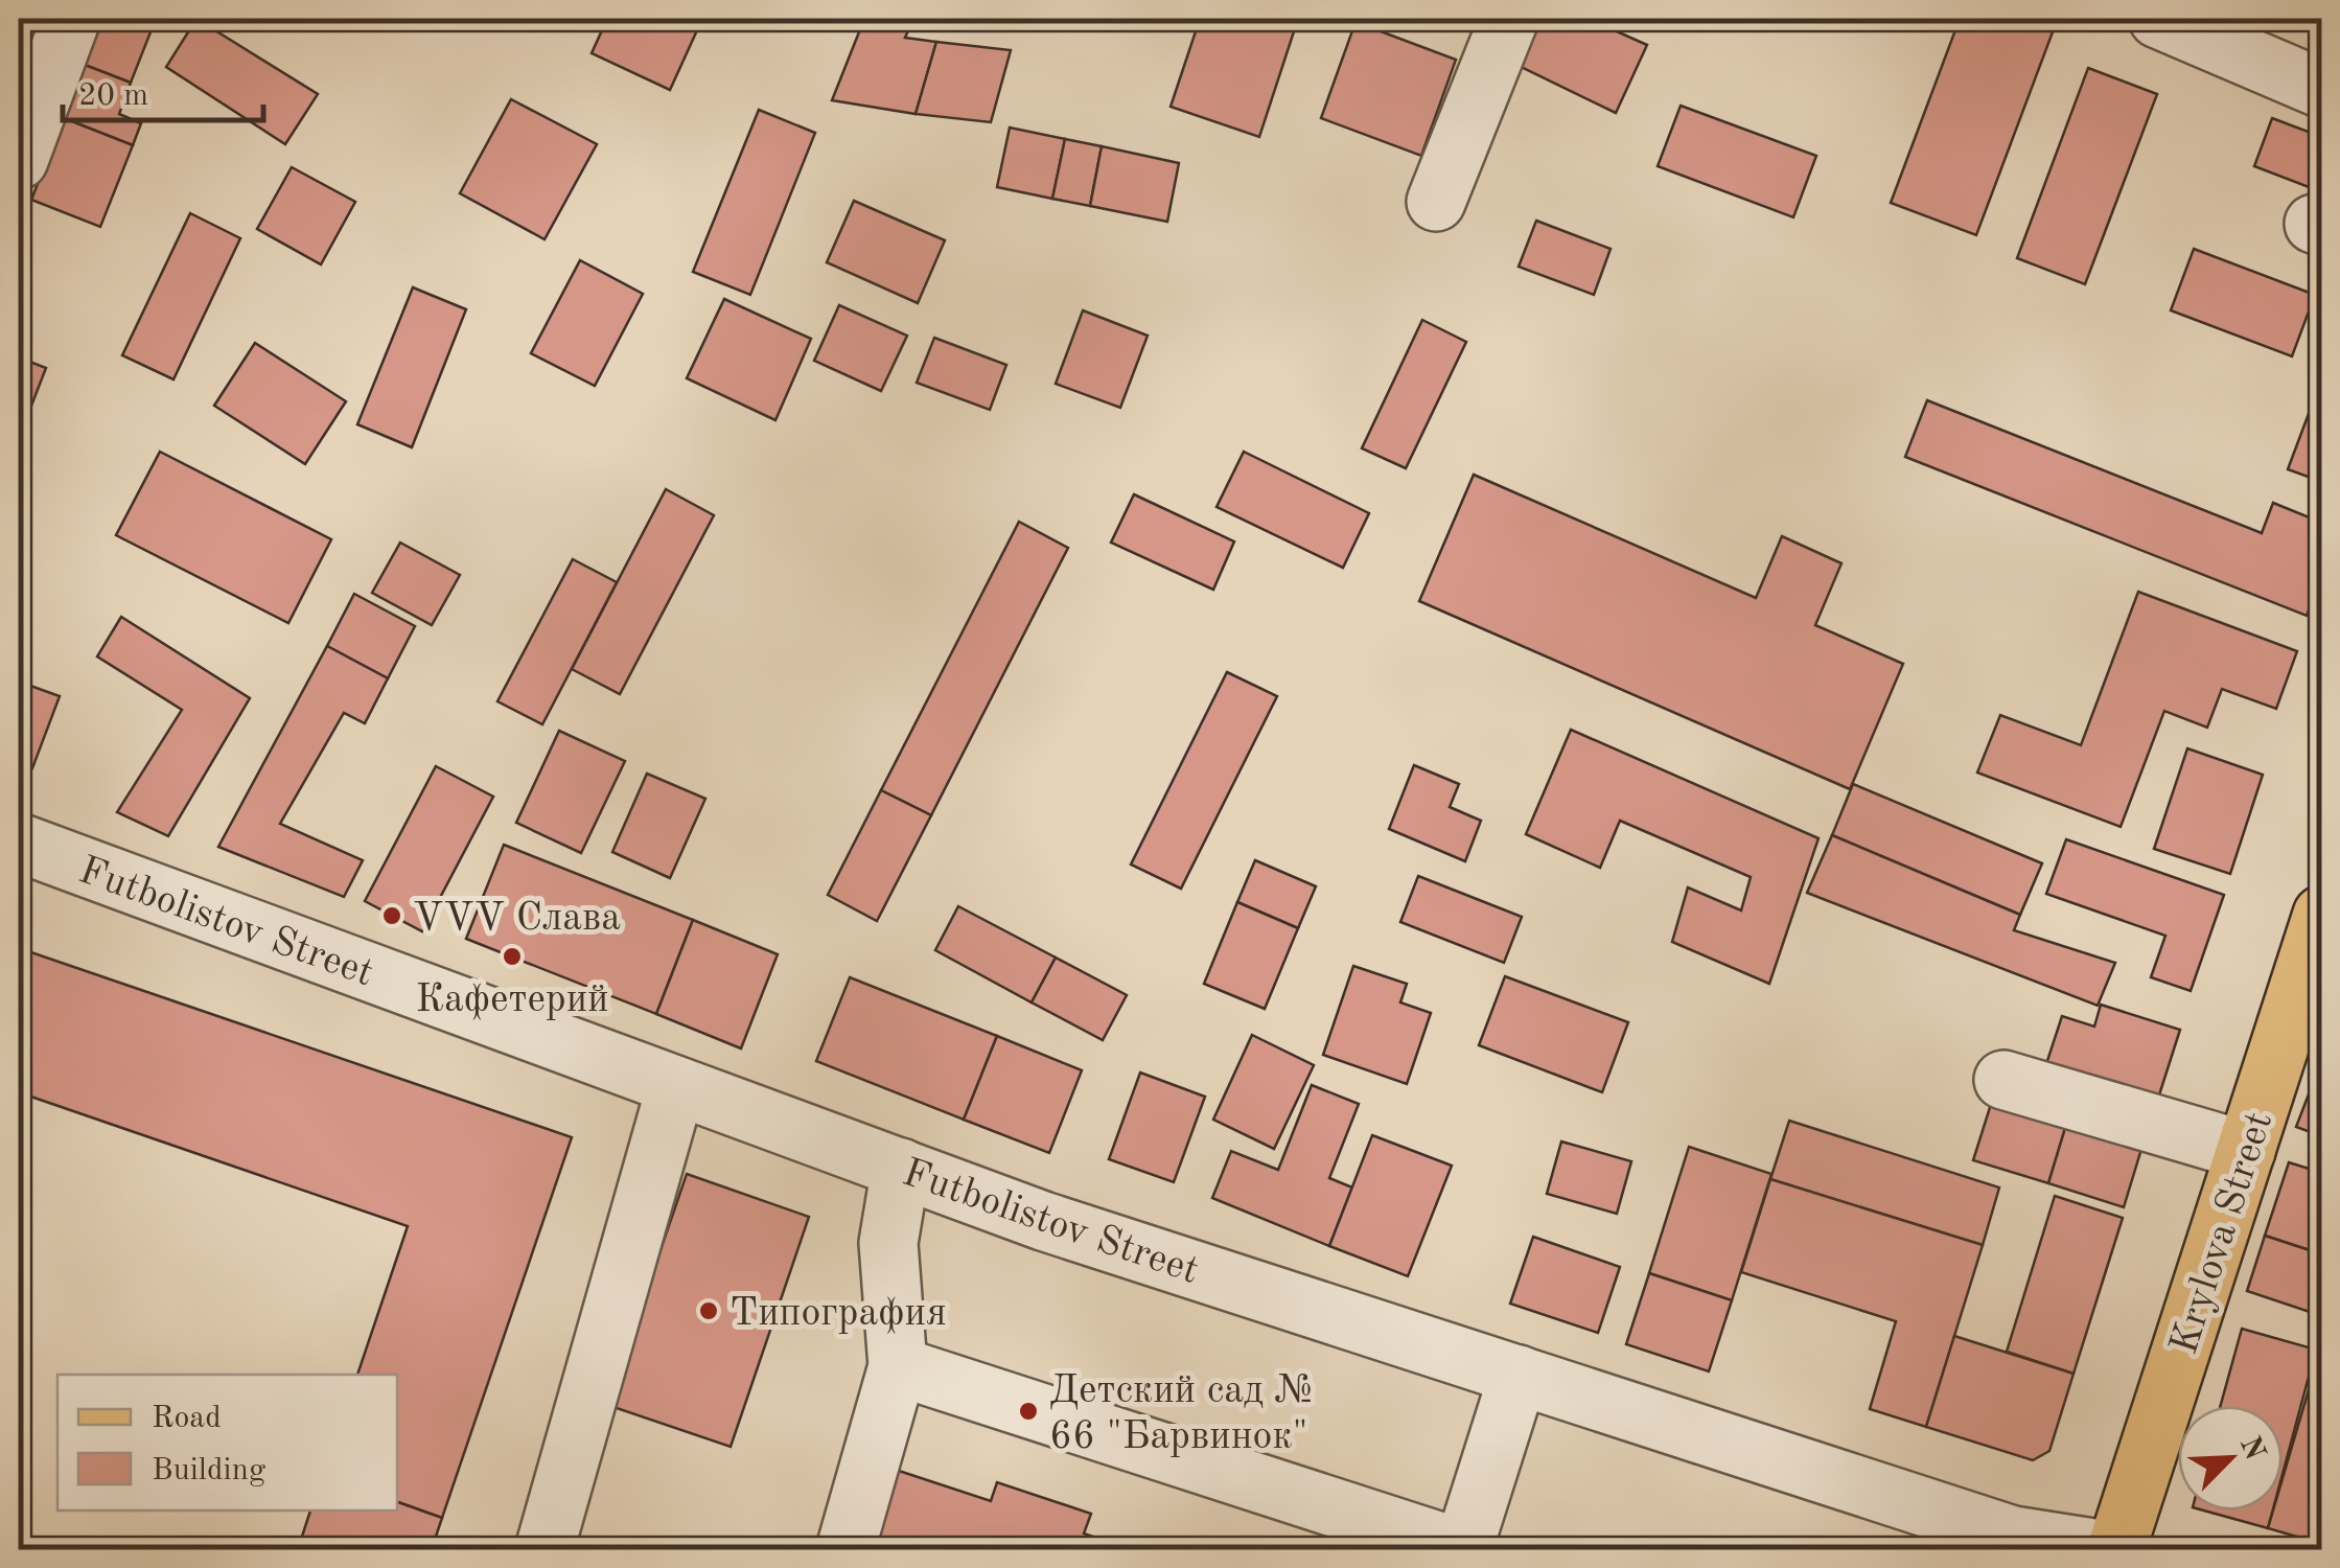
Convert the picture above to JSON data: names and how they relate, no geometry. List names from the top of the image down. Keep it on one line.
{"streets":{"main road":["Krylova Street"],"street":["Futbolistov Street"]},"places":["VVV Слава","Кафетерий","Типография","Детский сад № 66 \"Барвинок\""],"legend":["Road","Building"],"scale_bar":"20 m","north":"top right"}
